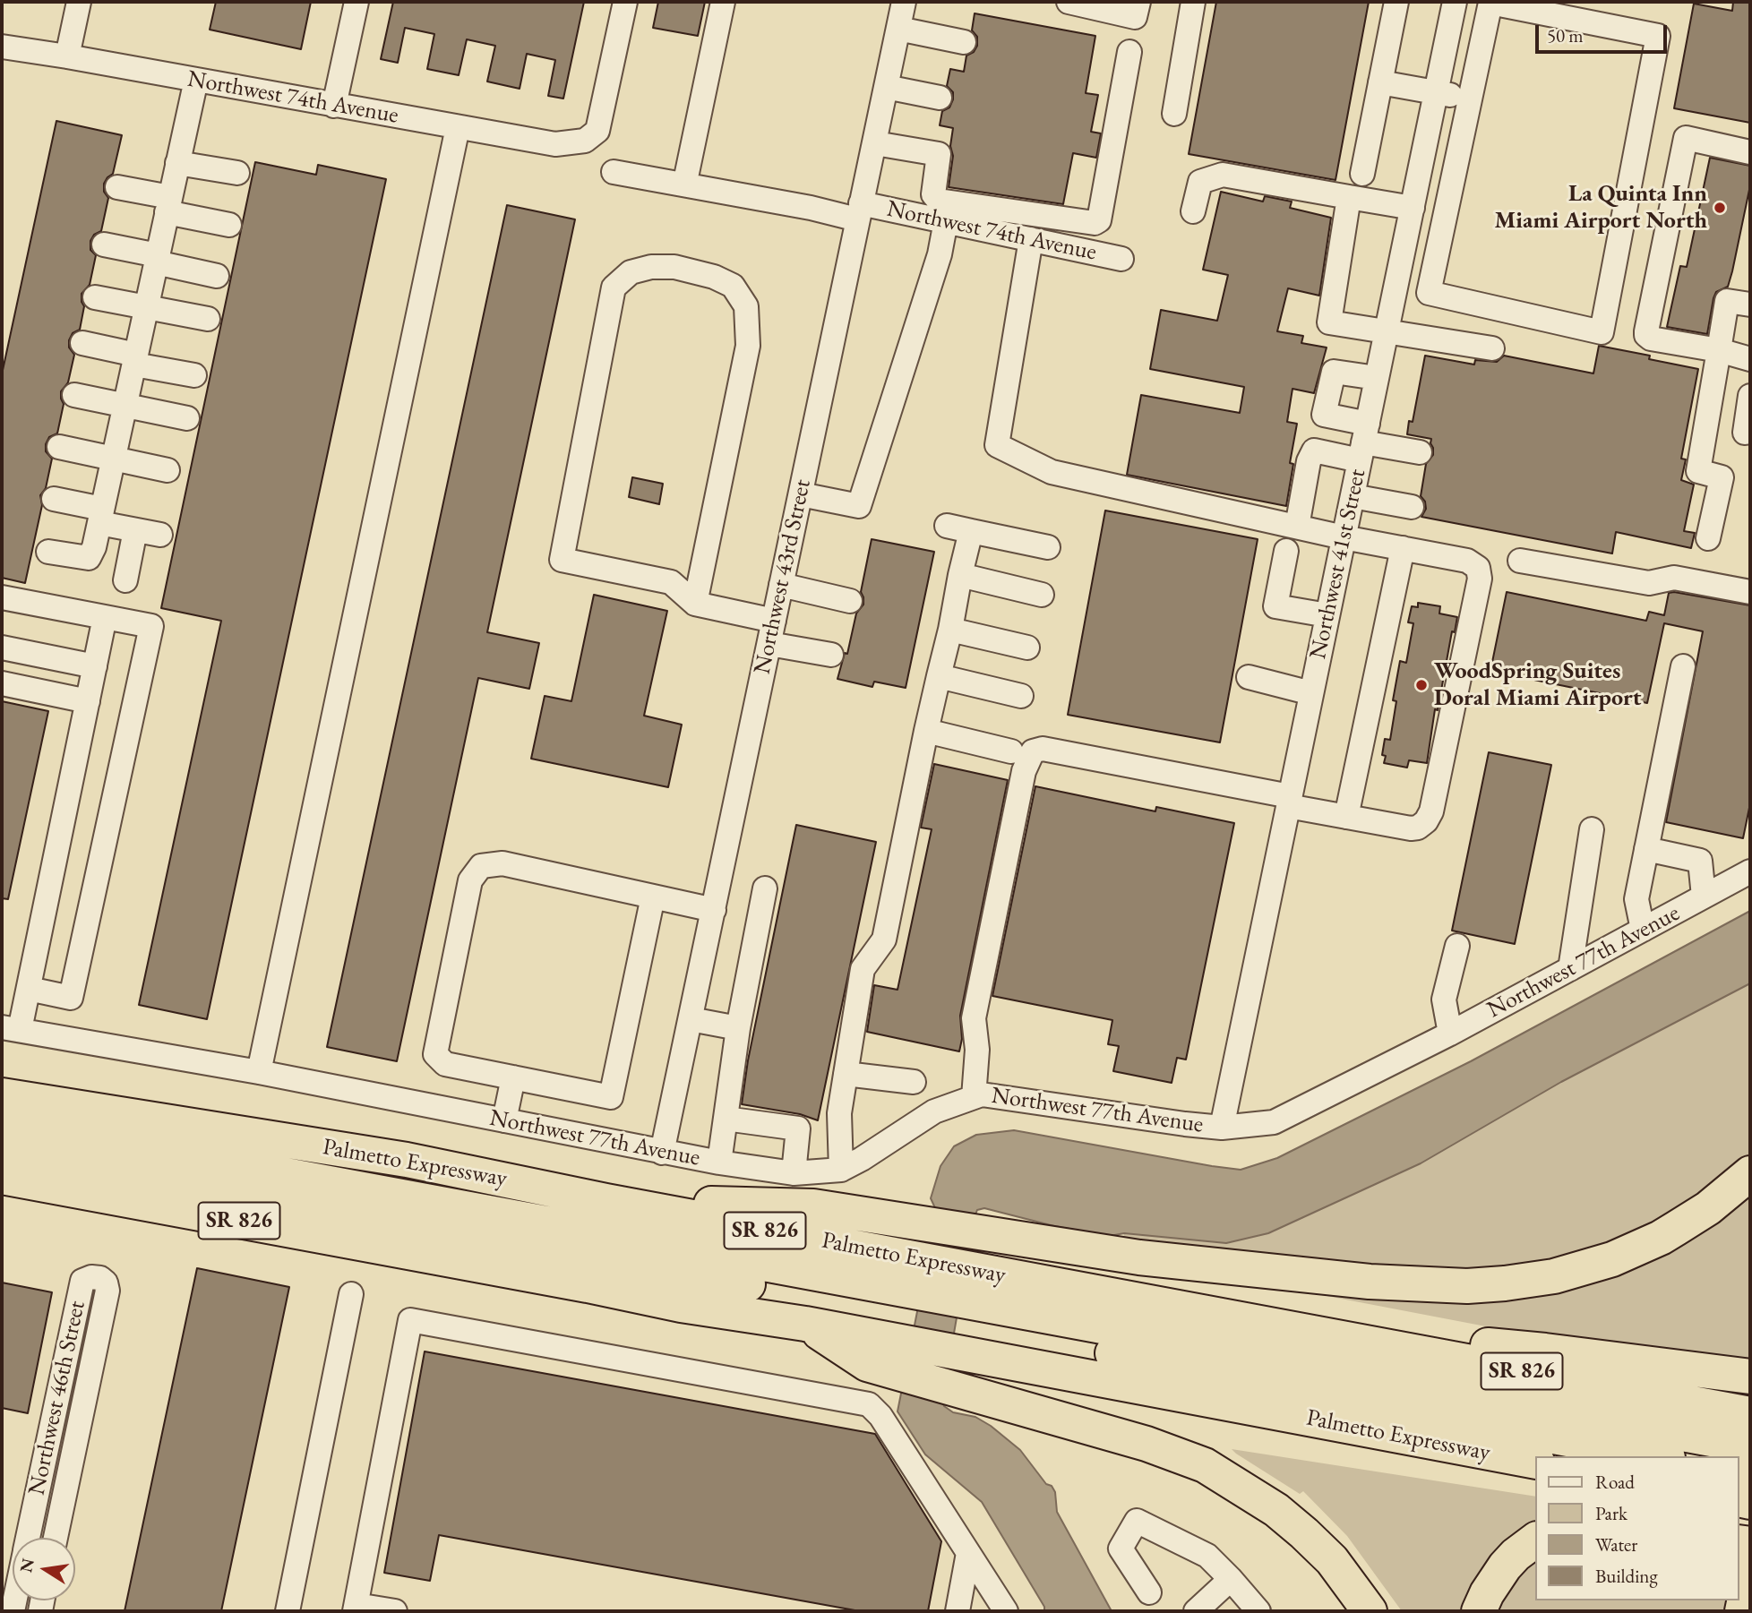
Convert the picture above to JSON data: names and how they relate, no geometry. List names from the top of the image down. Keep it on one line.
{"streets":{"highway":["Palmetto Expressway","SR 826"],"street":["Northwest 74th Avenue","Northwest 41st Street","Northwest 43rd Street","Northwest 77th Avenue","Northwest 46th Street"]},"crossings":[["Northwest 74th Avenue","Northwest 43rd Street"],["Northwest 41st Street","Northwest 77th Avenue"],["Northwest 43rd Street","Northwest 77th Avenue"],["Palmetto Expressway","SR 826"]],"places":["La Quinta Inn Miami Airport North","WoodSpring Suites Doral Miami Airport"],"legend":["Road","Park","Water","Building"],"scale_bar":"50 m","north":"left"}
